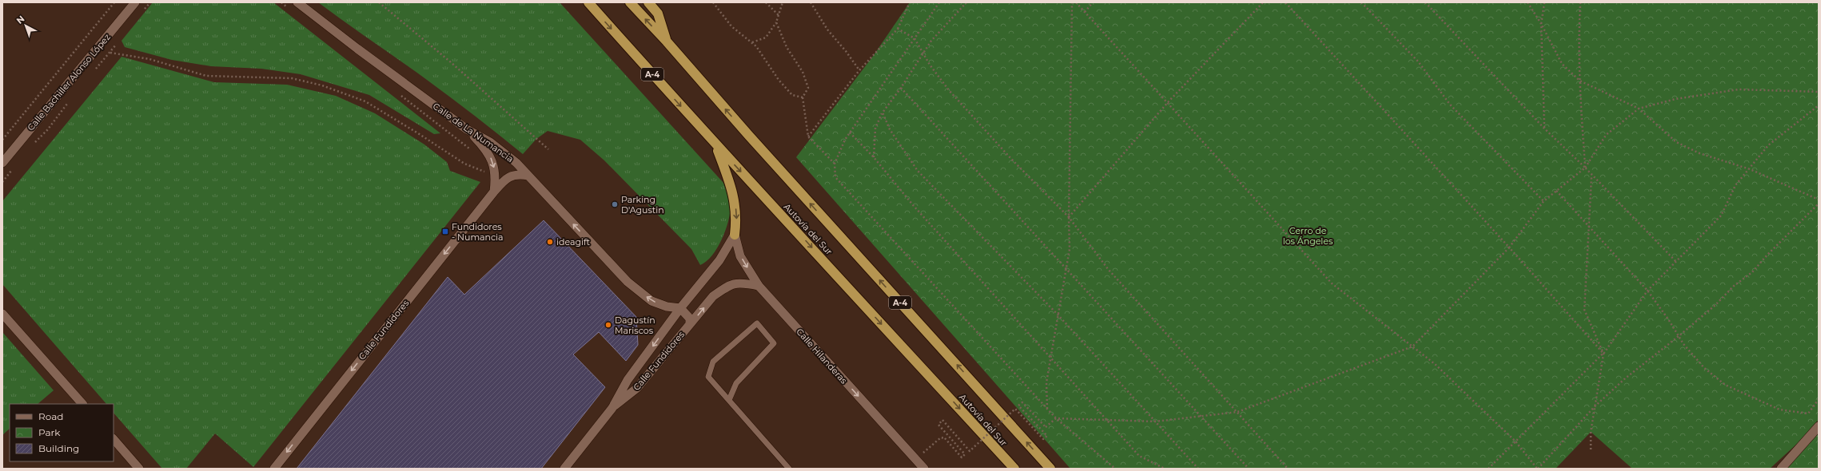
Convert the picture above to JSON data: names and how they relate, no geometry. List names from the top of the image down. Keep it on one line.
{"streets":{"highway":["A-4","Autovía del Sur"],"street":["Calle Bachiller Alonso López","Calle de La Numancia","Calle Fundidores","Calle Hilanderas"]},"crossings":[["Calle de La Numancia","Calle Fundidores"],["Calle Fundidores","Calle Hilanderas"]],"one_way":["Calle de La Numancia","Calle Hilanderas"],"parks":["Cerro de los Ángeles"],"places":{"other":["Parking D'Agustin","ideagift","Dagustín Mariscos"],"transit":["Fundidores - Numancia"]},"legend":["Road","Park","Building"],"north":"top left"}
